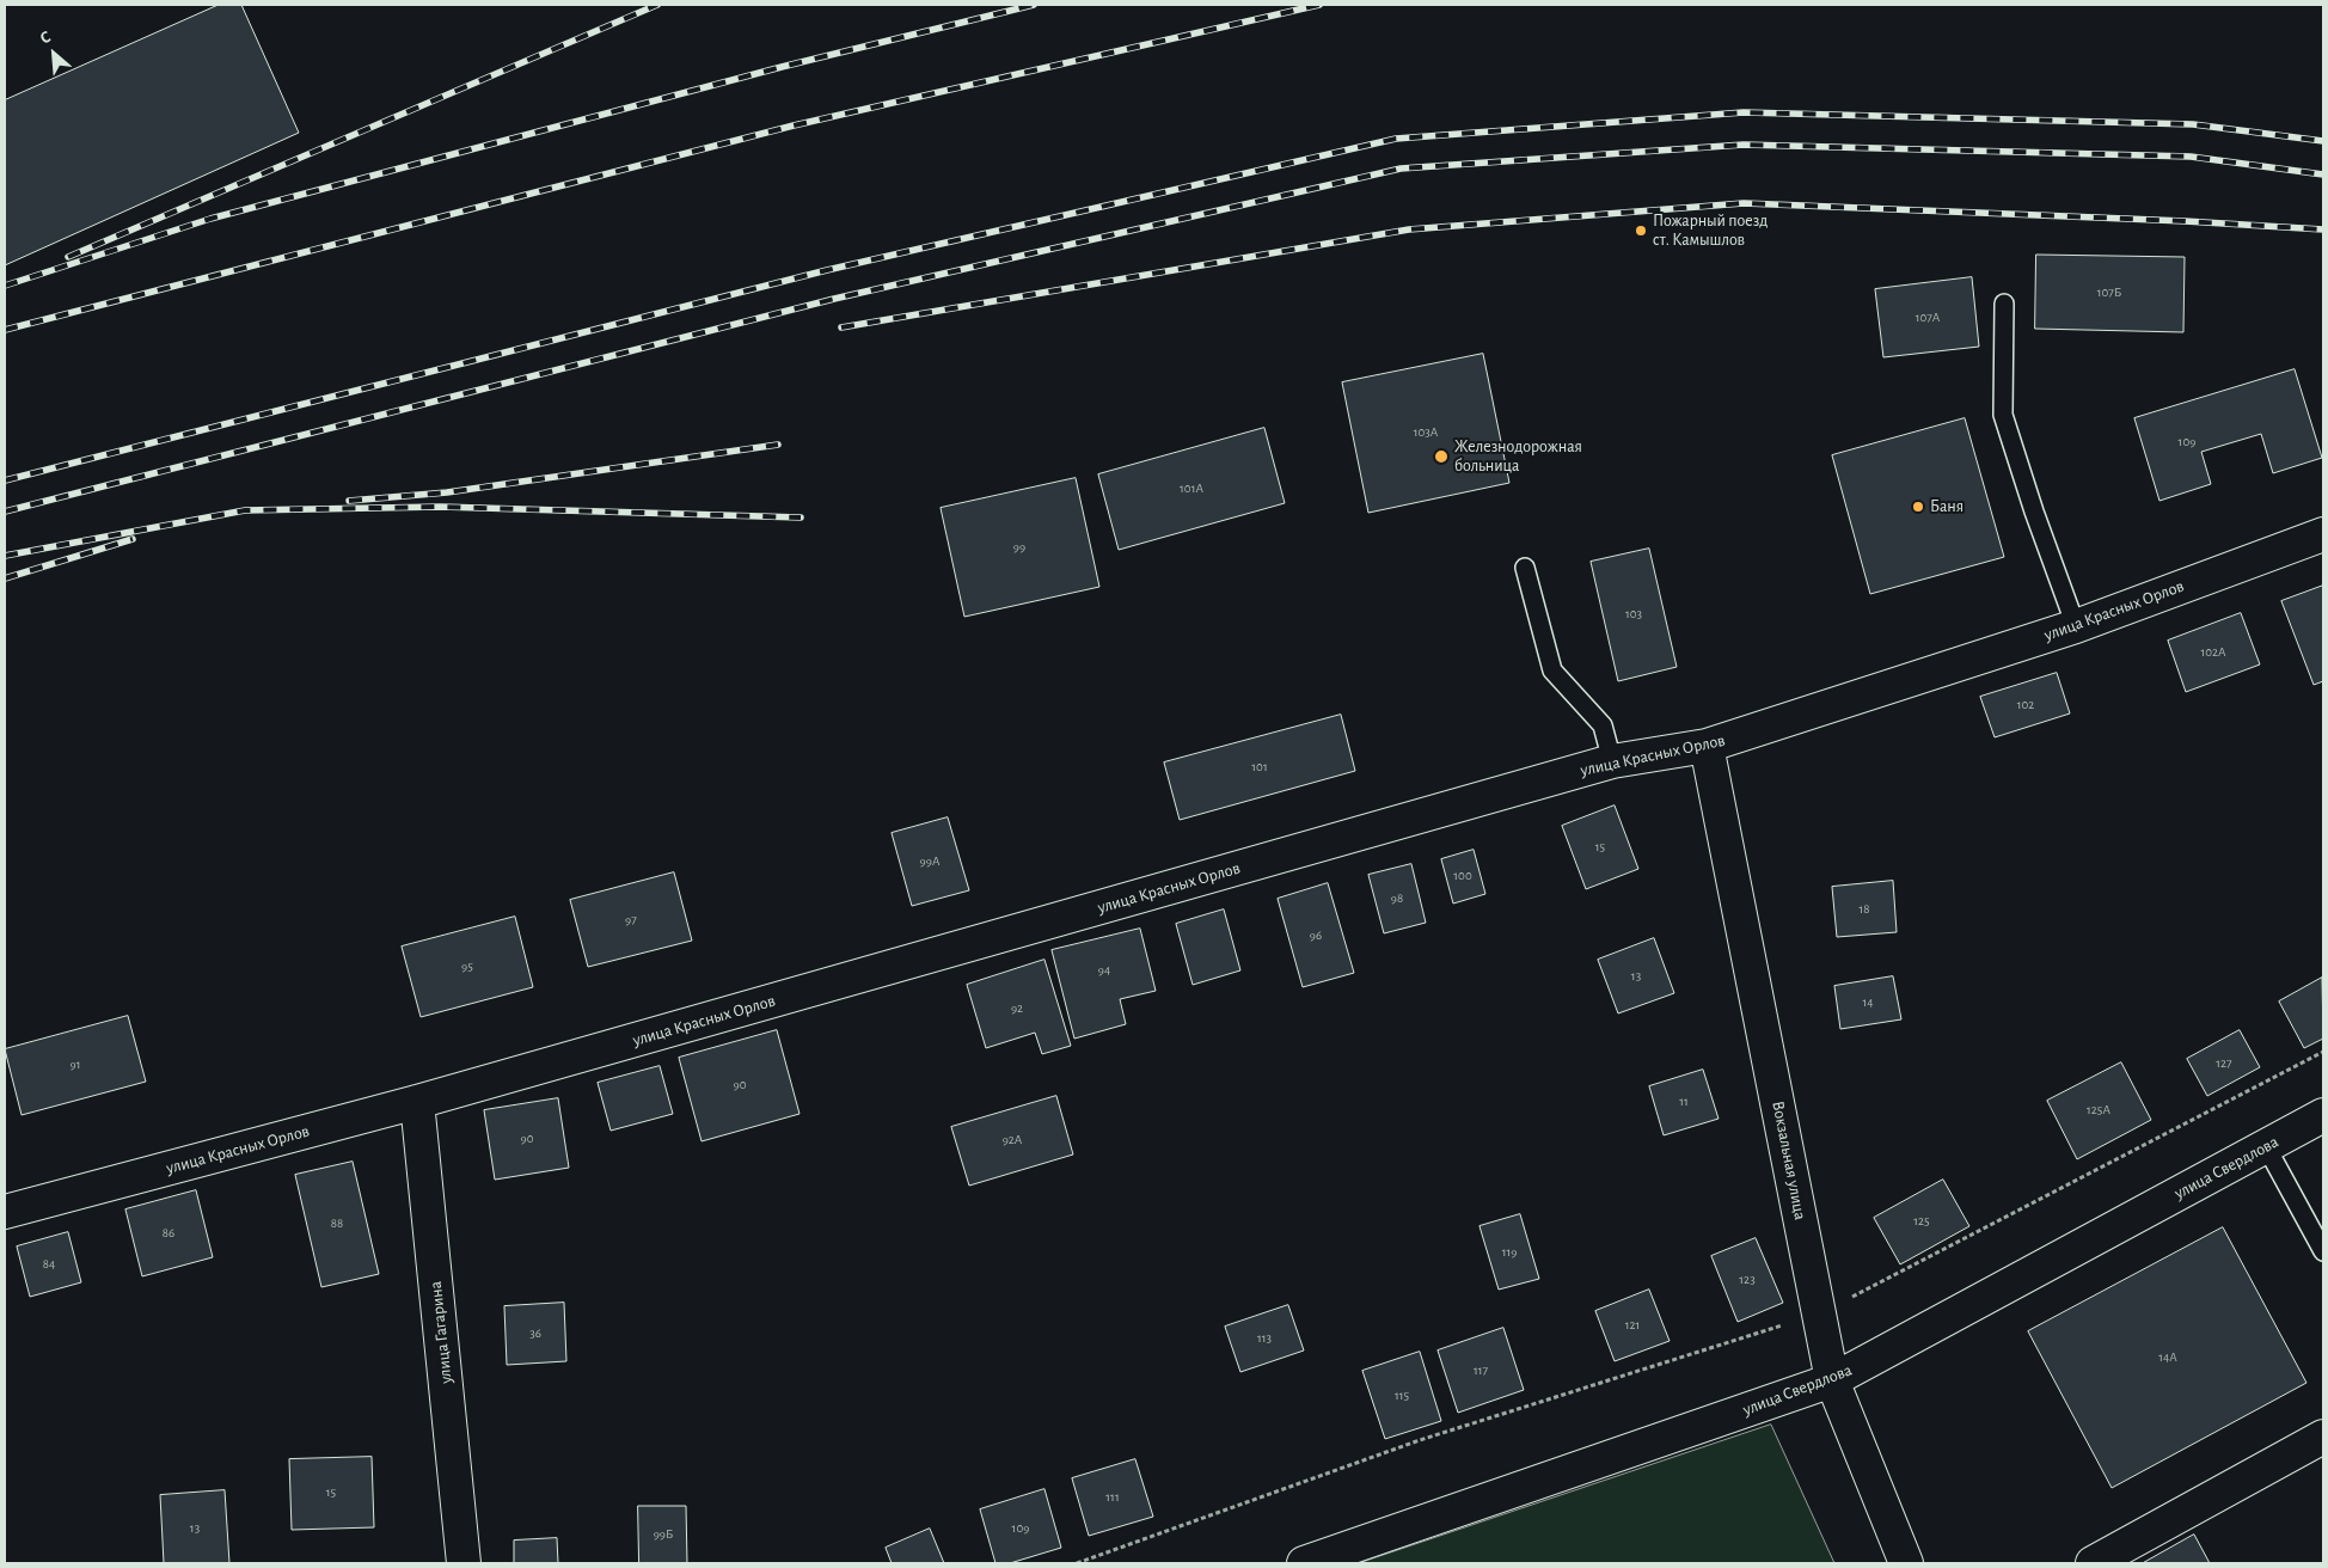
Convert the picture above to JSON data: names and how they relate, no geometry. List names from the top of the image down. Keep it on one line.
{"streets":{"street":["улица Красных Орлов","Вокзальная улица","улица Свердлова","улица Гагарина"]},"crossings":[["улица Красных Орлов","Вокзальная улица"],["улица Красных Орлов","улица Гагарина"],["Вокзальная улица","улица Свердлова"]],"places":["Пожарный поезд ст. Камышлов","Железнодорожная больница","Баня"],"house_numbers":["107Б","107А","103А","109","101А","99","103","102А","102","101","15","99А","100","98","18","97","96","95","94","13","14","92","127","91","90","11","125А","90","92А","125","88","86","119","84","123","121","36","113","14А","117","115","15","111","13","109","99Б"],"north":"top left"}
